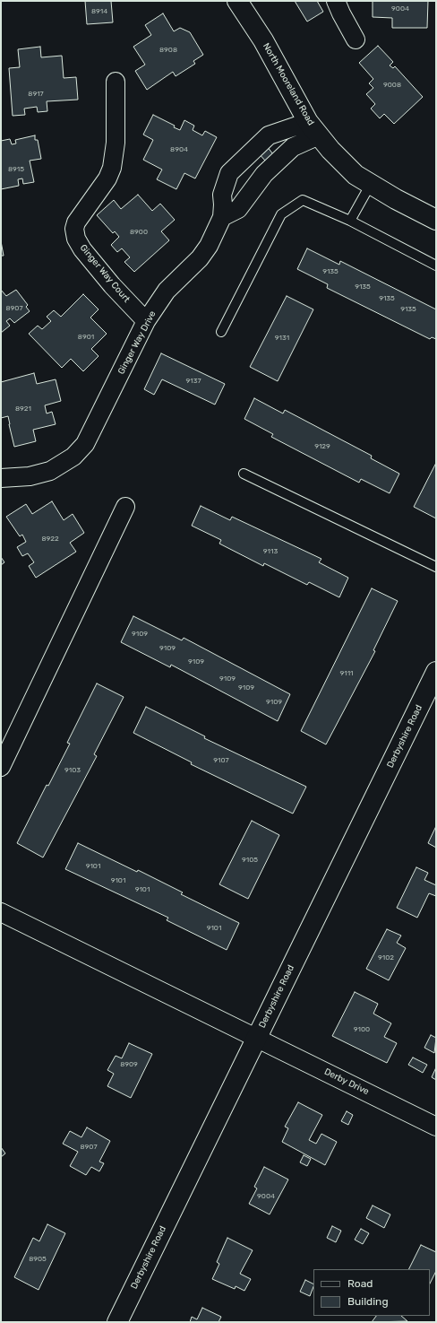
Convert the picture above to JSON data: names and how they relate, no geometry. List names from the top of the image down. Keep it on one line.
{"streets":{"street":["North Mooreland Road","Ginger Way Court","Ginger Way Drive","Derbyshire Road","Derby Drive"]},"crossings":[["North Mooreland Road","Ginger Way Drive"],["Ginger Way Court","Ginger Way Drive"],["Derbyshire Road","Derby Drive"]],"house_numbers":["9004","8914","8908","9008","8917","8904","8915","8900","9135","9135","9135","8907","9135","8901","9131","9137","8921","9129","8922","9113","9109","9109","9109","9111","9109","9109","9109","9107","9103","9105","9101","9101","9101","9101","9102","9100","8909","8907","9004","8905"],"legend":["Road","Building"]}
